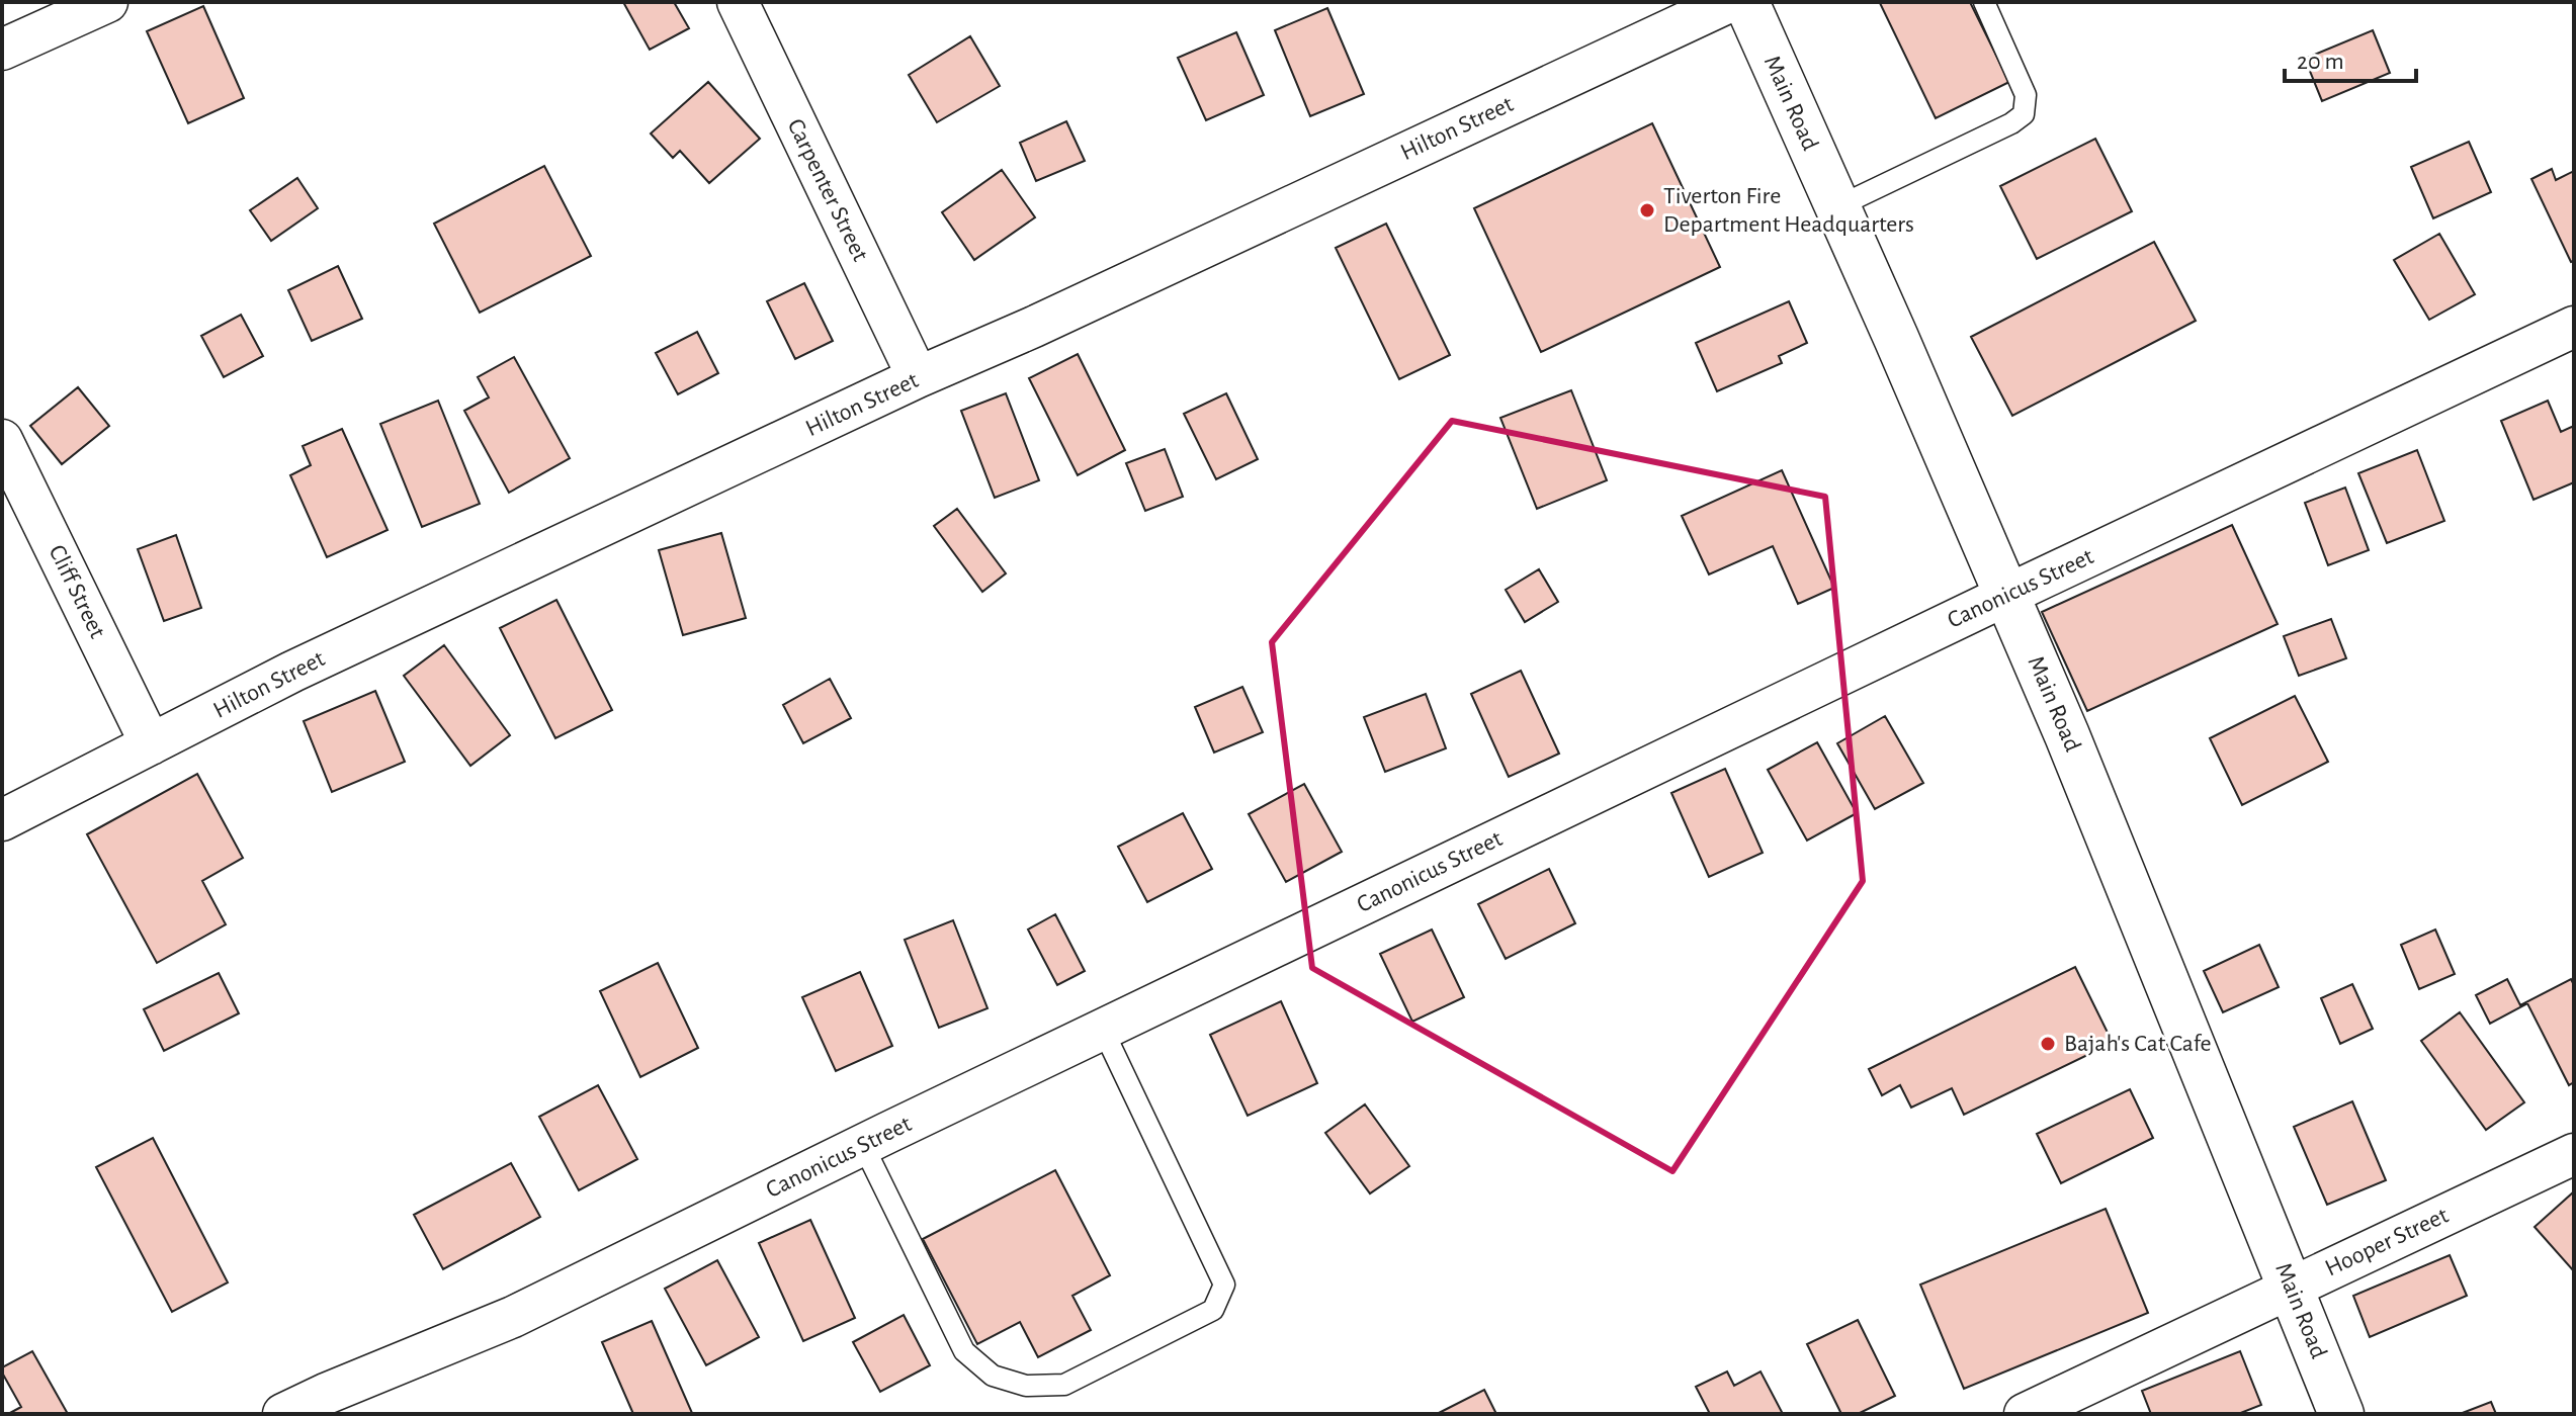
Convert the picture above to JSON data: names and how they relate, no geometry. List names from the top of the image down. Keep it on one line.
{"streets":{"main road":["Main Road"],"street":["Hilton Street","Carpenter Street","Canonicus Street","Cliff Street","Hooper Street"]},"crossings":[["Main Road","Canonicus Street"],["Main Road","Hooper Street"],["Hilton Street","Carpenter Street"],["Hilton Street","Cliff Street"]],"places":["Tiverton Fire Department Headquarters","Bajah's Cat Cafe"],"scale_bar":"20 m"}
